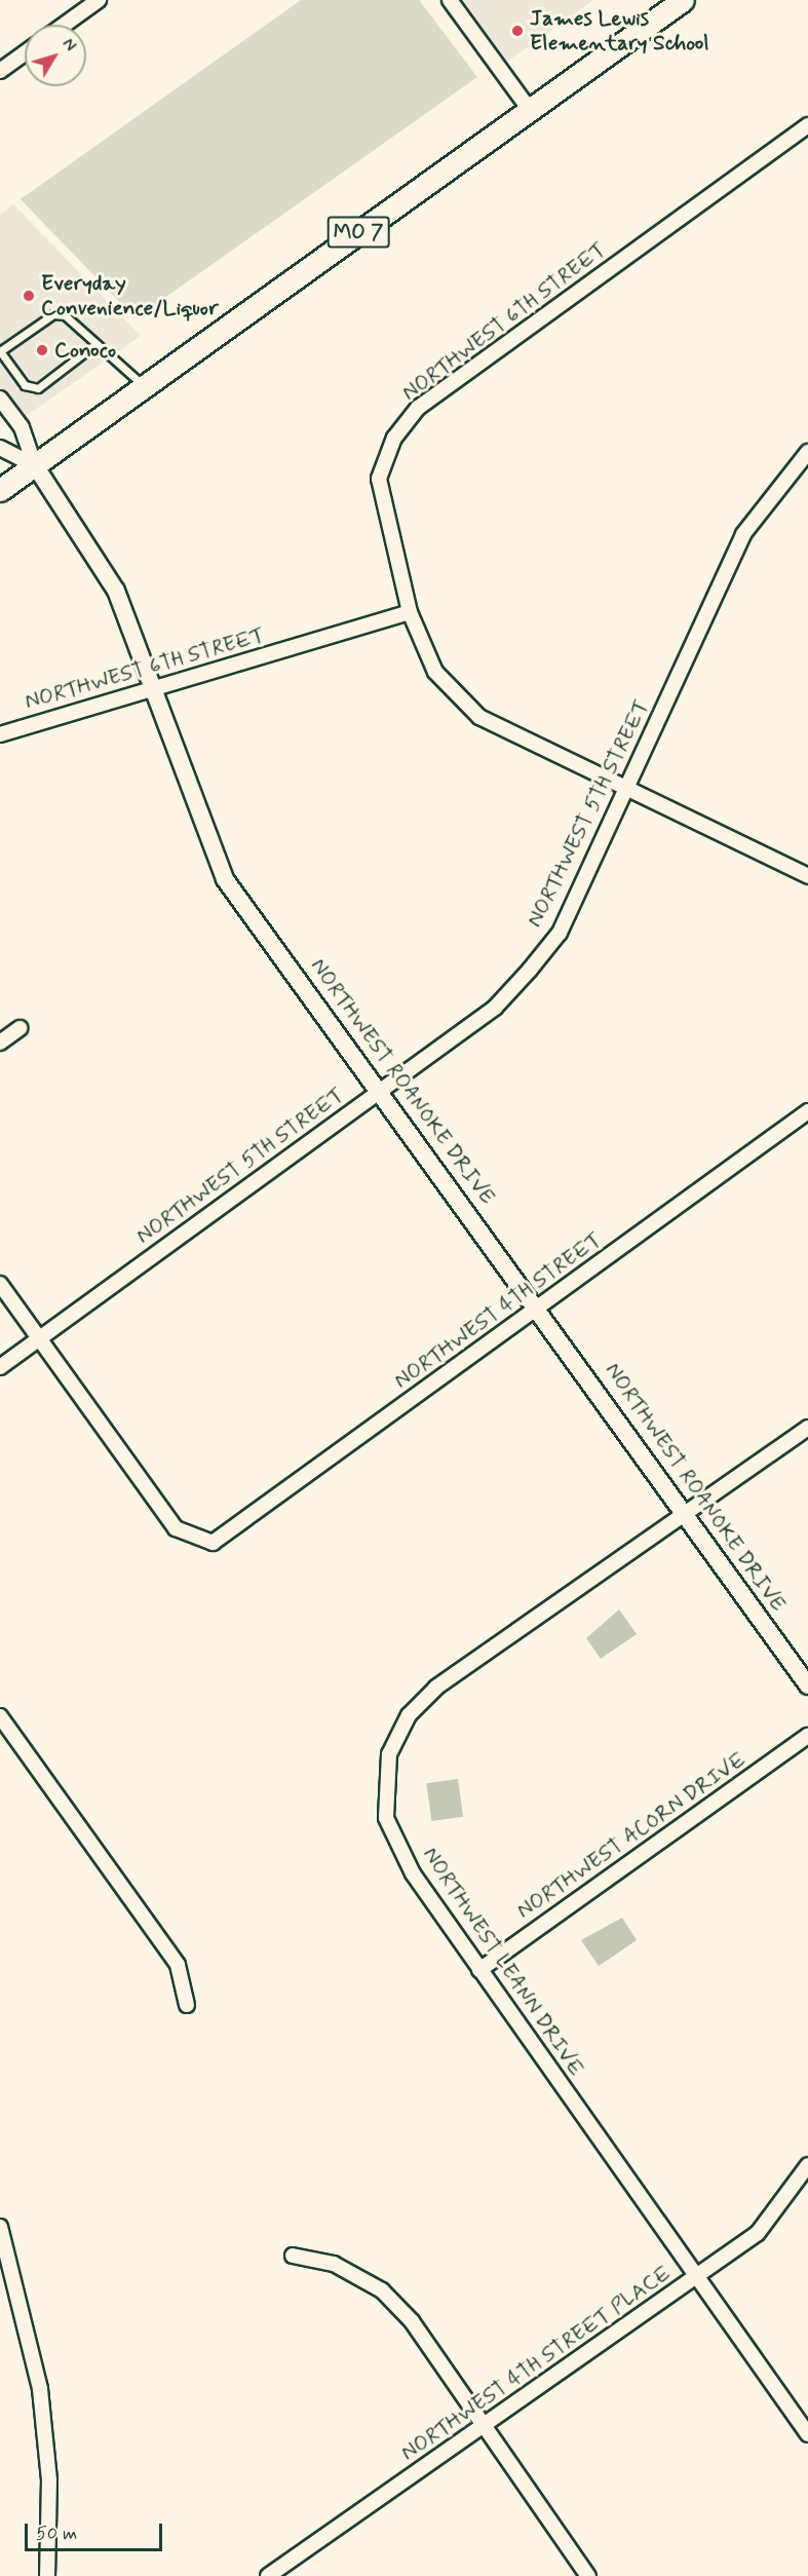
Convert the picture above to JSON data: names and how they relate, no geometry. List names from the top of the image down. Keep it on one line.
{"streets":{"main road":["MO 7"],"street":["NORTHWEST 6TH STREET","NORTHWEST 5TH STREET","NORTHWEST ROANOKE DRIVE","NORTHWEST 4TH STREET","NORTHWEST ACORN DRIVE","NORTHWEST LEANN DRIVE","NORTHWEST 4TH STREET PLACE"]},"crossings":[["MO 7","NORTHWEST ROANOKE DRIVE"],["NORTHWEST 6TH STREET","NORTHWEST ROANOKE DRIVE"],["NORTHWEST 5TH STREET","NORTHWEST ROANOKE DRIVE"],["NORTHWEST 5TH STREET","NORTHWEST 4TH STREET"],["NORTHWEST ROANOKE DRIVE","NORTHWEST 4TH STREET"],["NORTHWEST ROANOKE DRIVE","NORTHWEST LEANN DRIVE"],["NORTHWEST ACORN DRIVE","NORTHWEST LEANN DRIVE"],["NORTHWEST LEANN DRIVE","NORTHWEST 4TH STREET PLACE"]],"places":["James Lewis Elementary School","Everyday Convenience/Liquor","Conoco"],"scale_bar":"50 m","north":"top right"}
